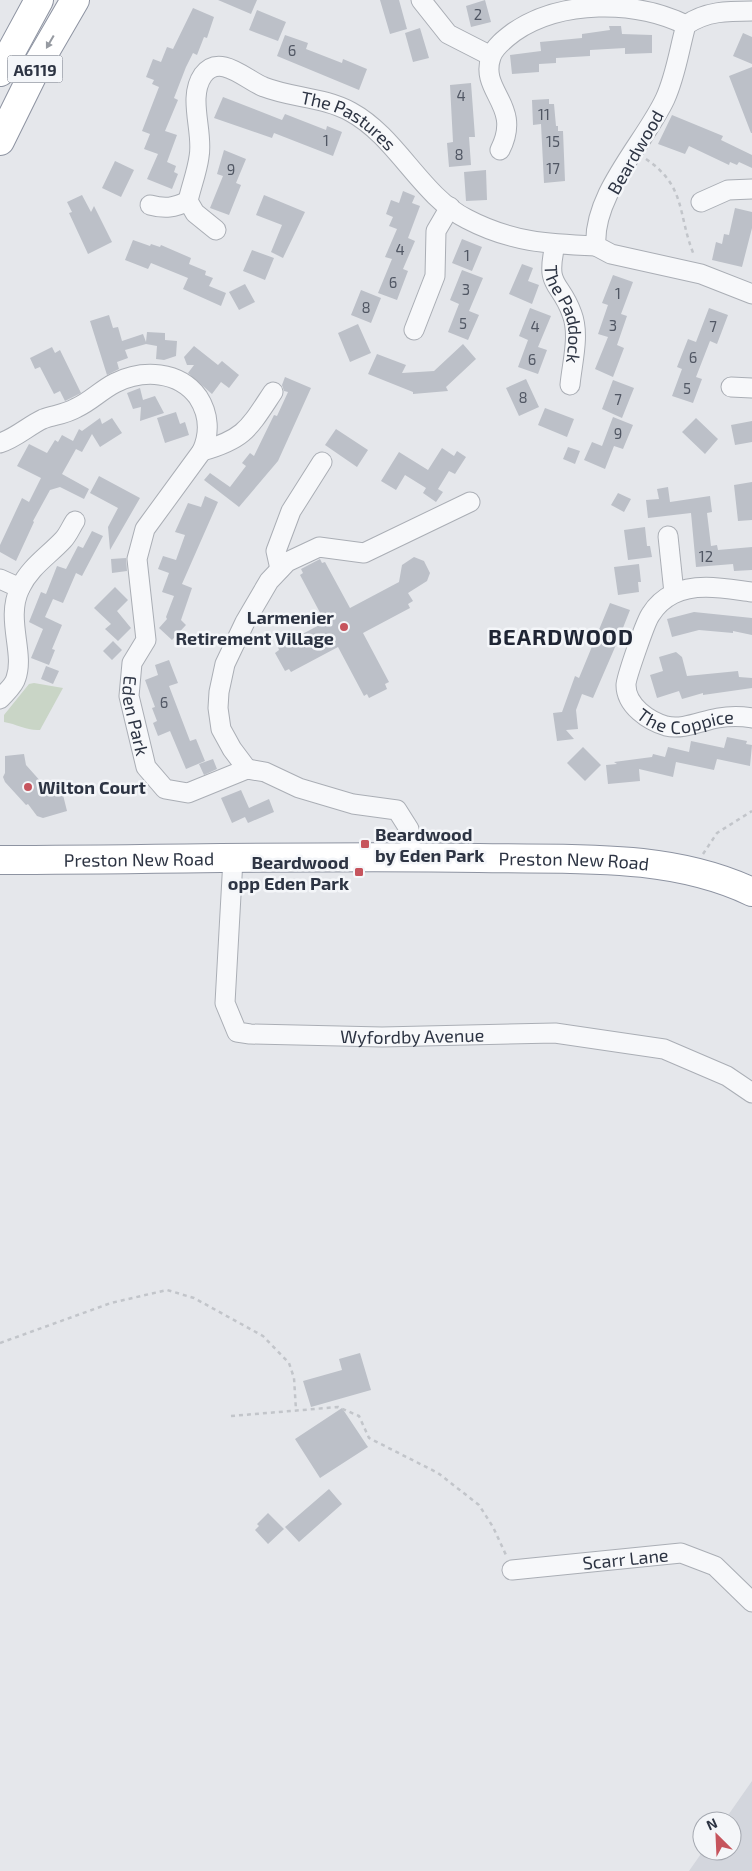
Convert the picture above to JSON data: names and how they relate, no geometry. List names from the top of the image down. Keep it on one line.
{"streets":{"highway":["A6119","Preston New Road"],"street":["The Pastures","Beardwood","The Paddock","The Coppice","Eden Park","Wyfordby Avenue","Scarr Lane"]},"crossings":[["The Pastures","Beardwood"],["The Pastures","The Paddock"],["Preston New Road","Wyfordby Avenue"]],"districts":["BEARDWOOD"],"places":{"other":["Larmenier Retirement Village","Wilton Court"],"transit":["Beardwood by Eden Park","Beardwood opp Eden Park"]},"house_numbers":["2","6","4","11","1","15","8","17","9","4","1","6","3","1","8","5","3","4","7","6","6","5","8","7","9","12","6"],"north":"top left"}
